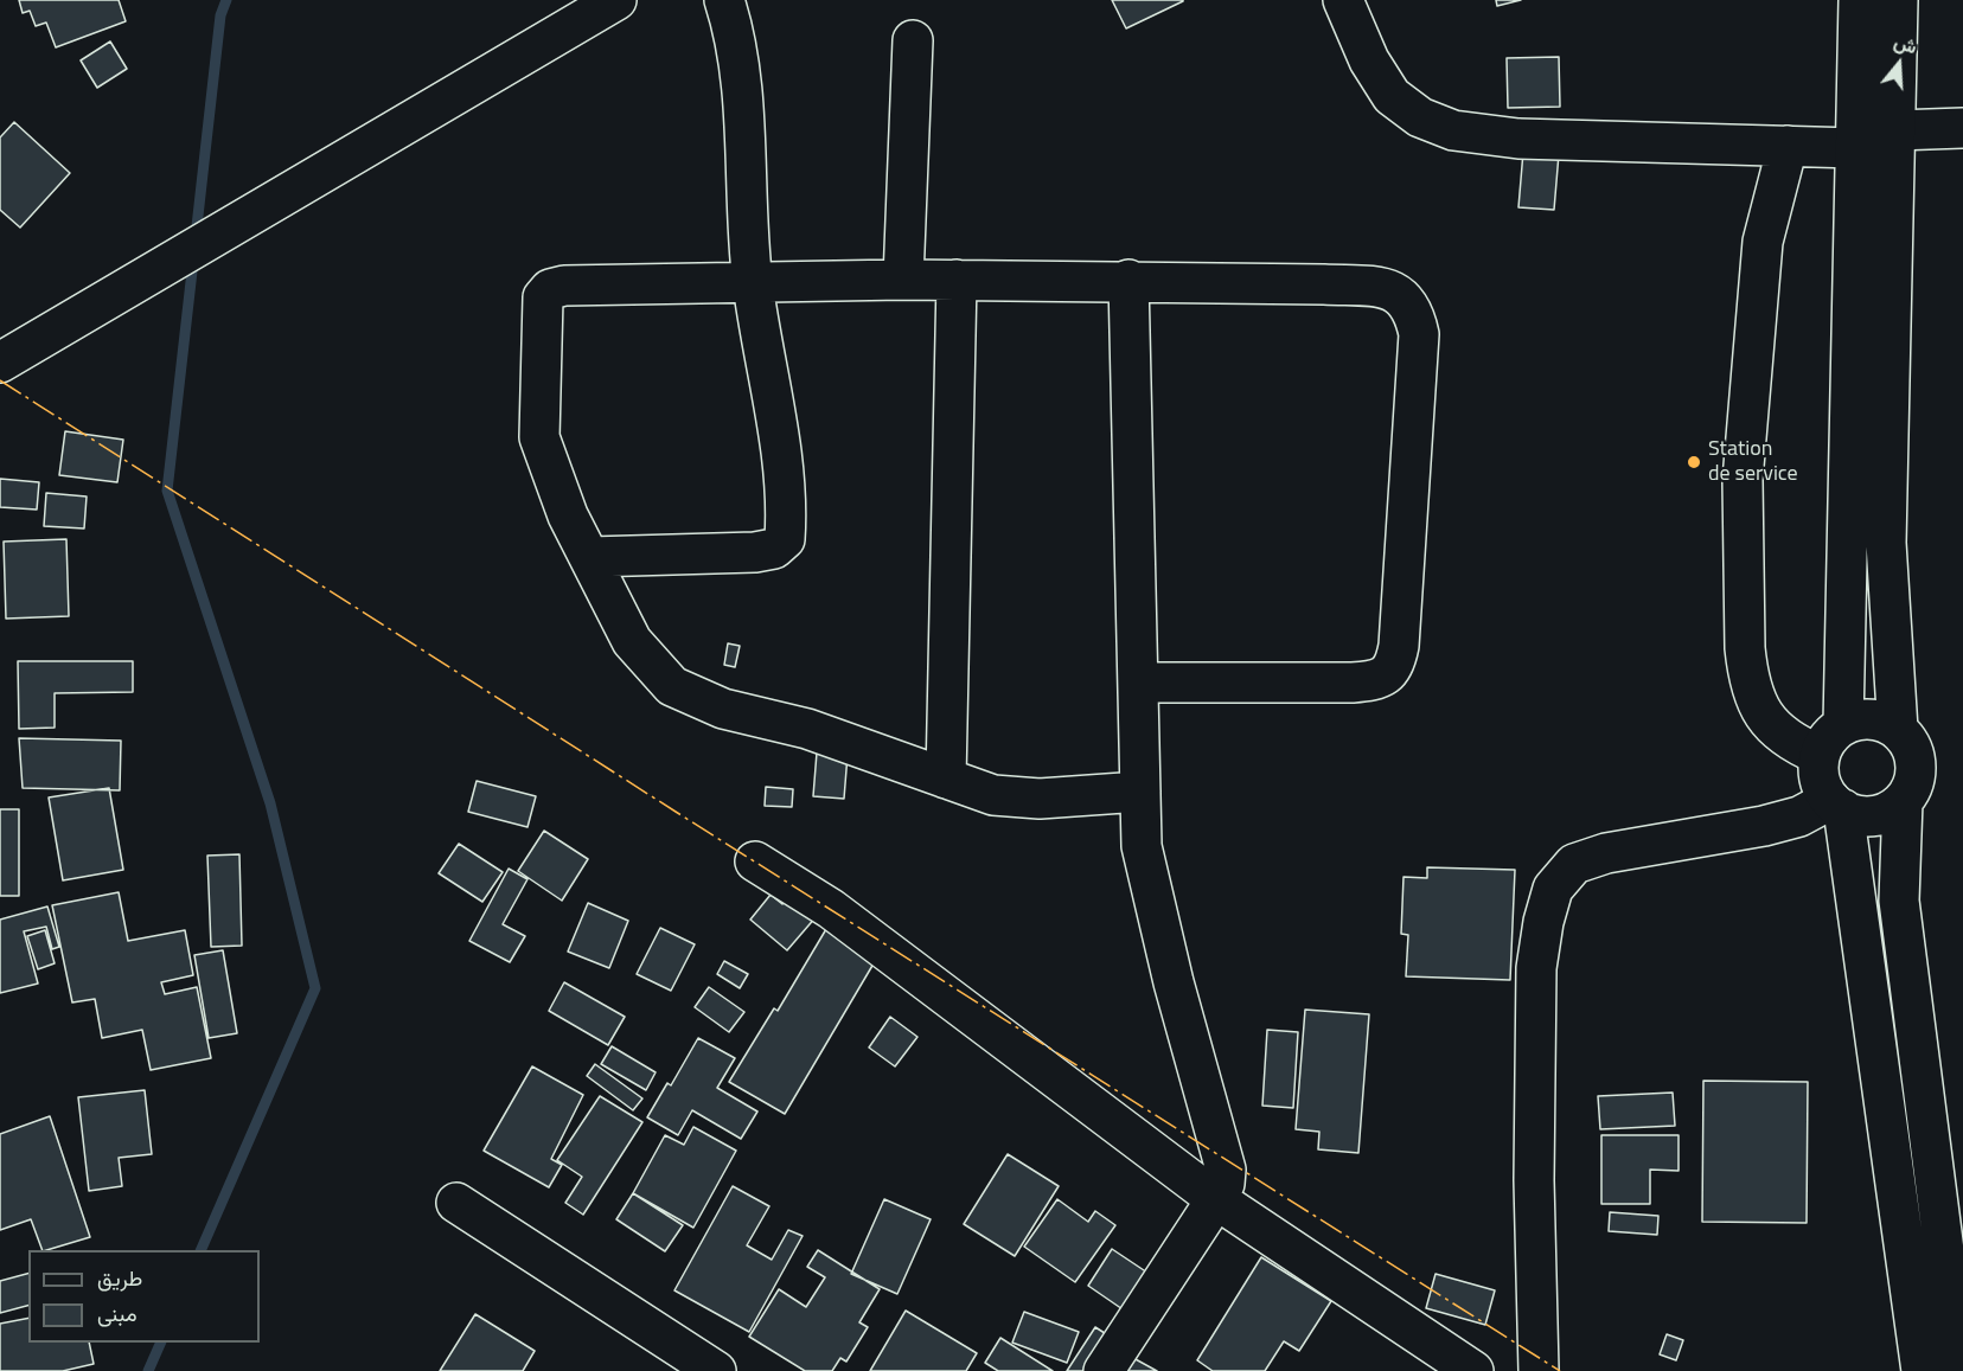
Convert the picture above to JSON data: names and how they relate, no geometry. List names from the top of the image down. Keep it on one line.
{"places":["Station de service"],"legend":["طريق","مبنى"],"north":"top"}
